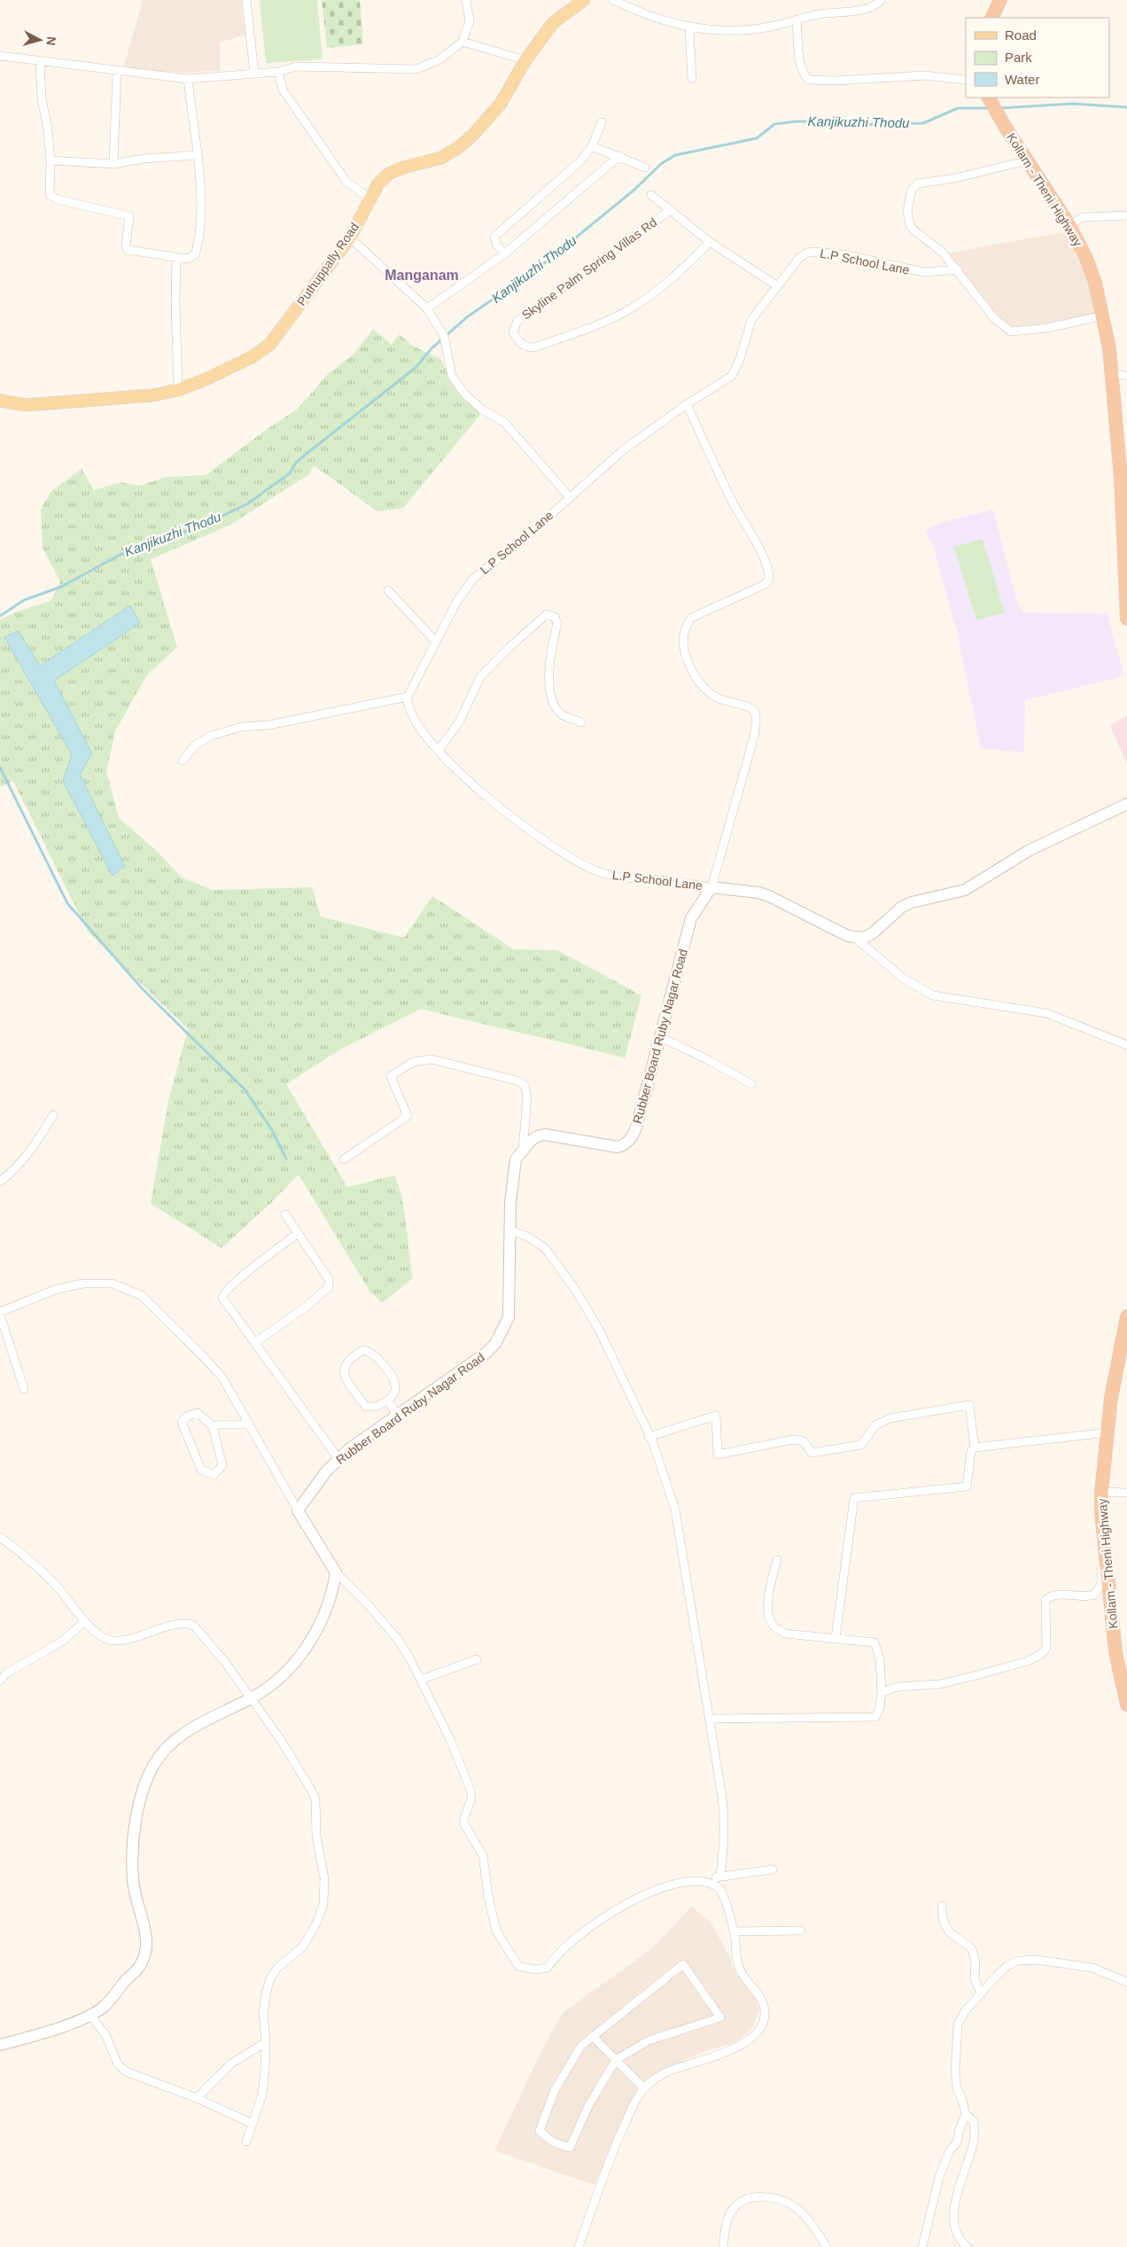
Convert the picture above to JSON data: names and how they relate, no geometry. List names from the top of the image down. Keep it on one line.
{"streets":{"highway":["Kollam - Theni Highway"],"main road":["Puthuppally Road","Rubber Board Ruby Nagar Road"],"street":["L.P School Lane","Skyline Palm Spring Villas Rd"]},"crossings":[["L.P School Lane","Rubber Board Ruby Nagar Road"]],"districts":["Manganam"],"water":["Kanjikuzhi Thodu"],"legend":["Road","Park","Water"],"north":"right"}
